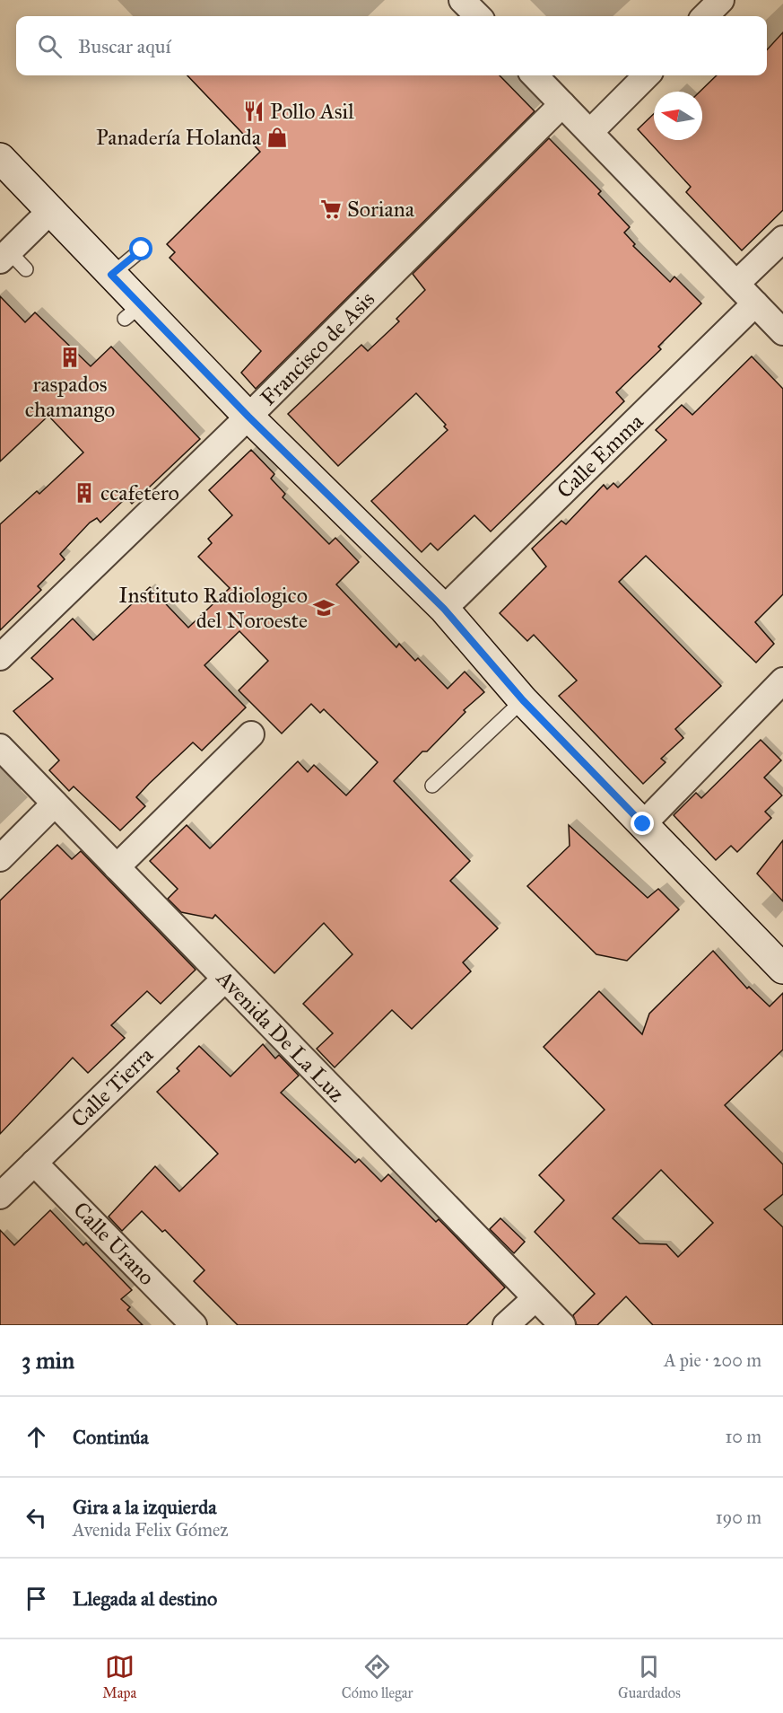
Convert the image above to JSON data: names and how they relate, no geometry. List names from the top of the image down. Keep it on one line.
{"streets":{"street":["Francisco de Asis","Calle Emma","Avenida De La Luz","Calle Tierra","Calle Urano"]},"crossings":[["Avenida De La Luz","Calle Tierra"],["Calle Tierra","Calle Urano"]],"places":{"restaurant":["Pollo Asil"],"shop":["Panadería Holanda"],"supermarket":["Soriana"],"building":["raspados chamango","ccafetero"],"school or university":["Instituto Radiologico del Noroeste"]},"north":"left","page":{"search":"Buscar aquí","heading":["3 min","A pie · 200 m"],"list":[["Continúa","10 m"],["Gira a la izquierda","Avenida Felix Gómez","190 m"],"Llegada al destino"],"nav":["Mapa","Cómo llegar","Guardados"]}}
